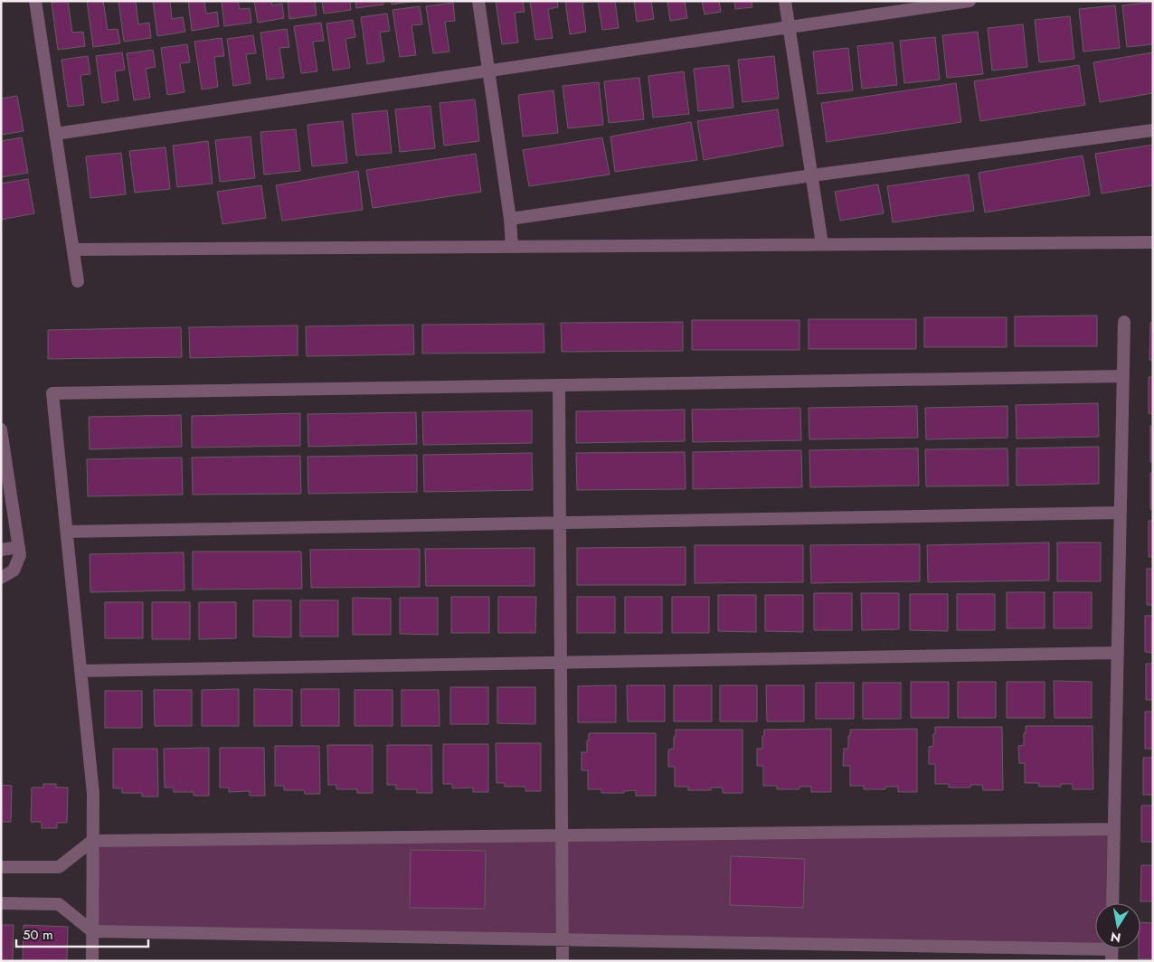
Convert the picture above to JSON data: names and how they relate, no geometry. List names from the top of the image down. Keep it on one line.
{"scale_bar":"50 m","north":"bottom"}
